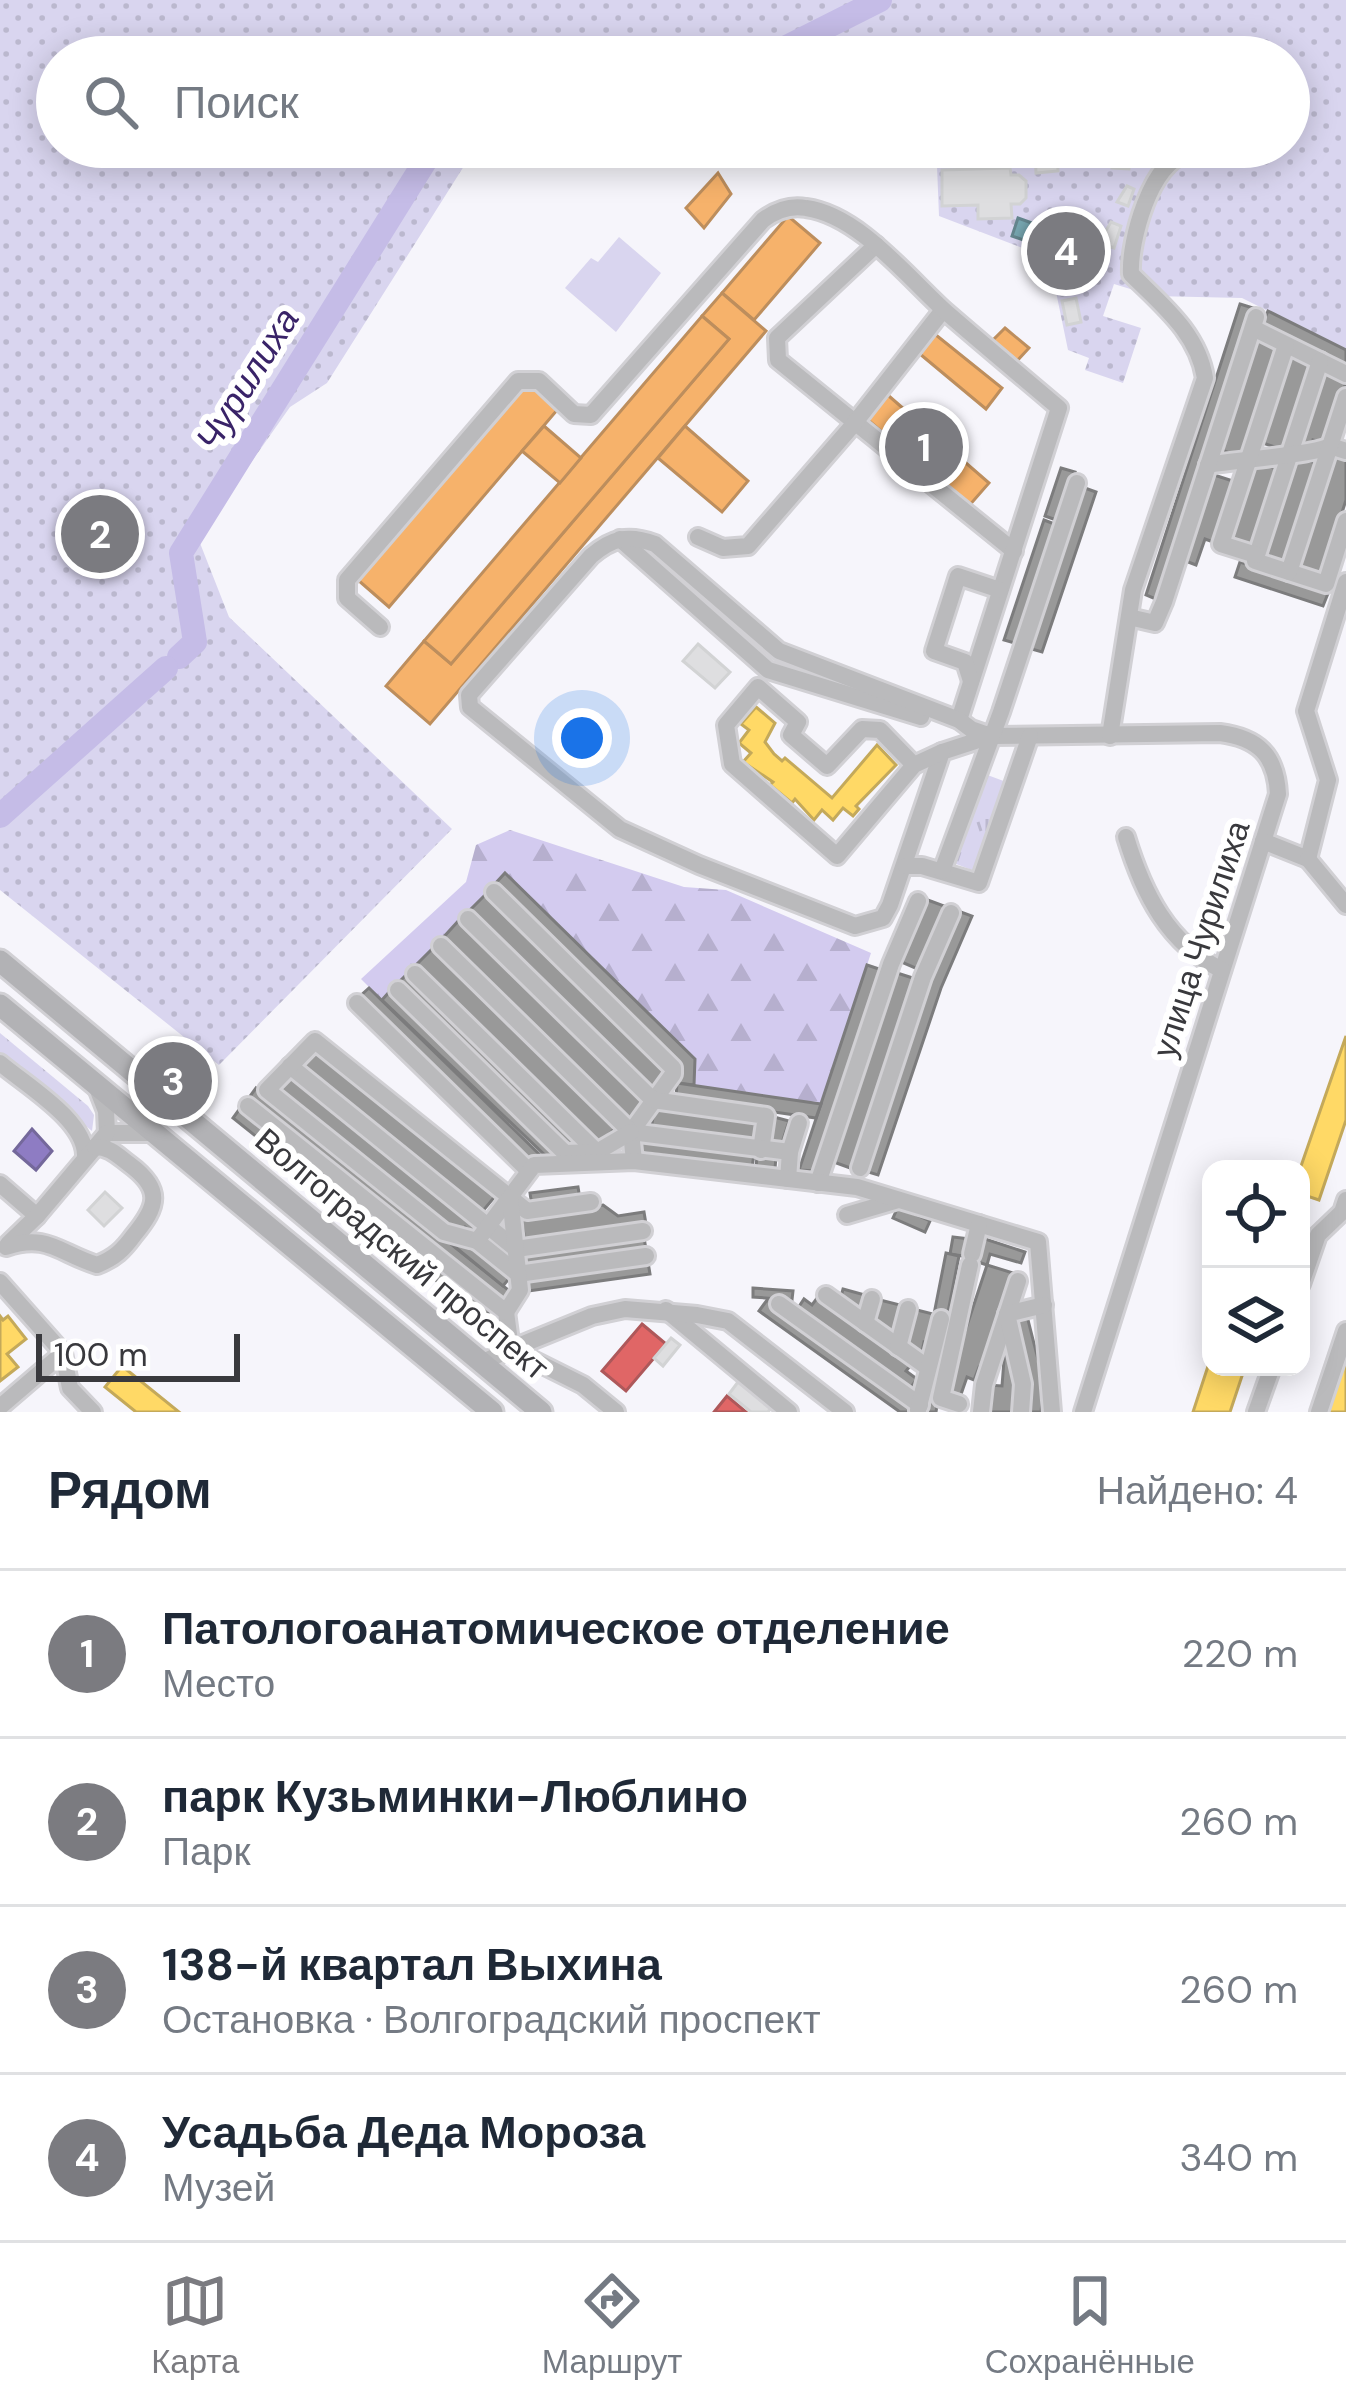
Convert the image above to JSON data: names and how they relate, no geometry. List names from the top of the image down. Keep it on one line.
{"streets":{"main road":["Волгоградский проспект"],"street":["улица Чурилиха"]},"water":["Чурилиха"],"scale_bar":"100 m","page":{"search":"Поиск","pins":["4","1","2","3"],"scale":"100 m","heading":["Рядом","Найдено: 4"],"list":[{"mark":"1","name":"Патологоанатомическое отделение","note":"Место","value":"220 m"},{"mark":"2","name":"парк Кузьминки-Люблино","note":"Парк","value":"260 m"},{"mark":"3","name":"138-й квартал Выхина","note":"Остановка · Волгоградский проспект","value":"260 m"},{"mark":"4","name":"Усадьба Деда Мороза","note":"Музей","value":"340 m"}],"nav":["Карта","Маршрут","Сохранённые"]}}
